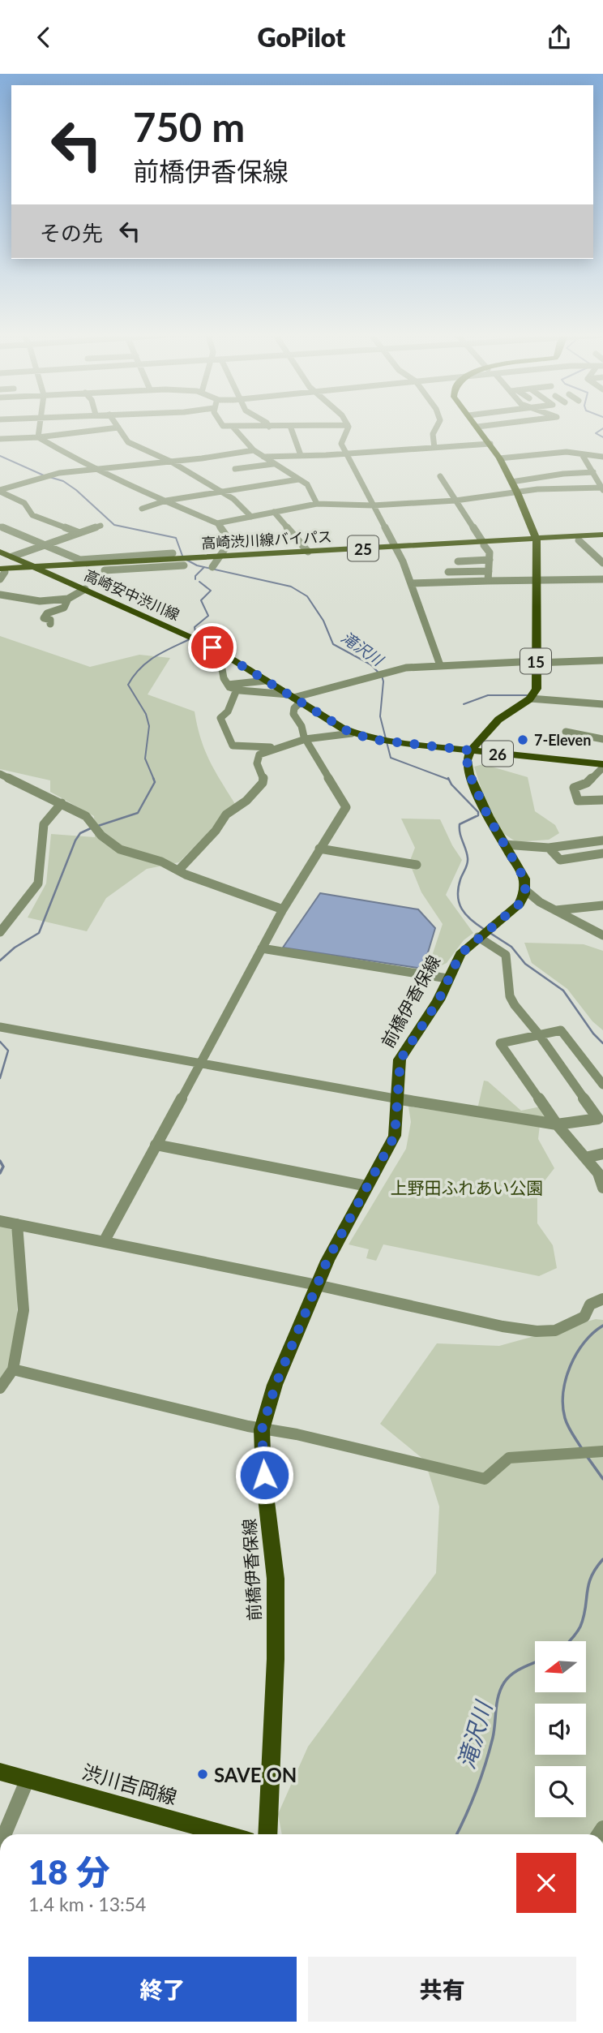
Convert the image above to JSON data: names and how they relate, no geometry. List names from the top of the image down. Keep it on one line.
{"streets":{"main road":["高崎渋川線バイパス","25","高崎安中渋川線","15","26","前橋伊香保線","渋川吉岡線"]},"crossings":[["高崎渋川線バイパス","高崎安中渋川線"],["高崎渋川線バイパス","15"],["高崎安中渋川線","15"]],"water":["滝沢川"],"parks":["上野田ふれあい公園"],"places":["7-Eleven","SAVE ON"],"north":"left","page":{"header":"GoPilot","turn":["750 m","前橋伊香保線"],"then":"その先","heading":["18 分","1.4 km · 13:54"],"buttons":["終了","共有"]}}
